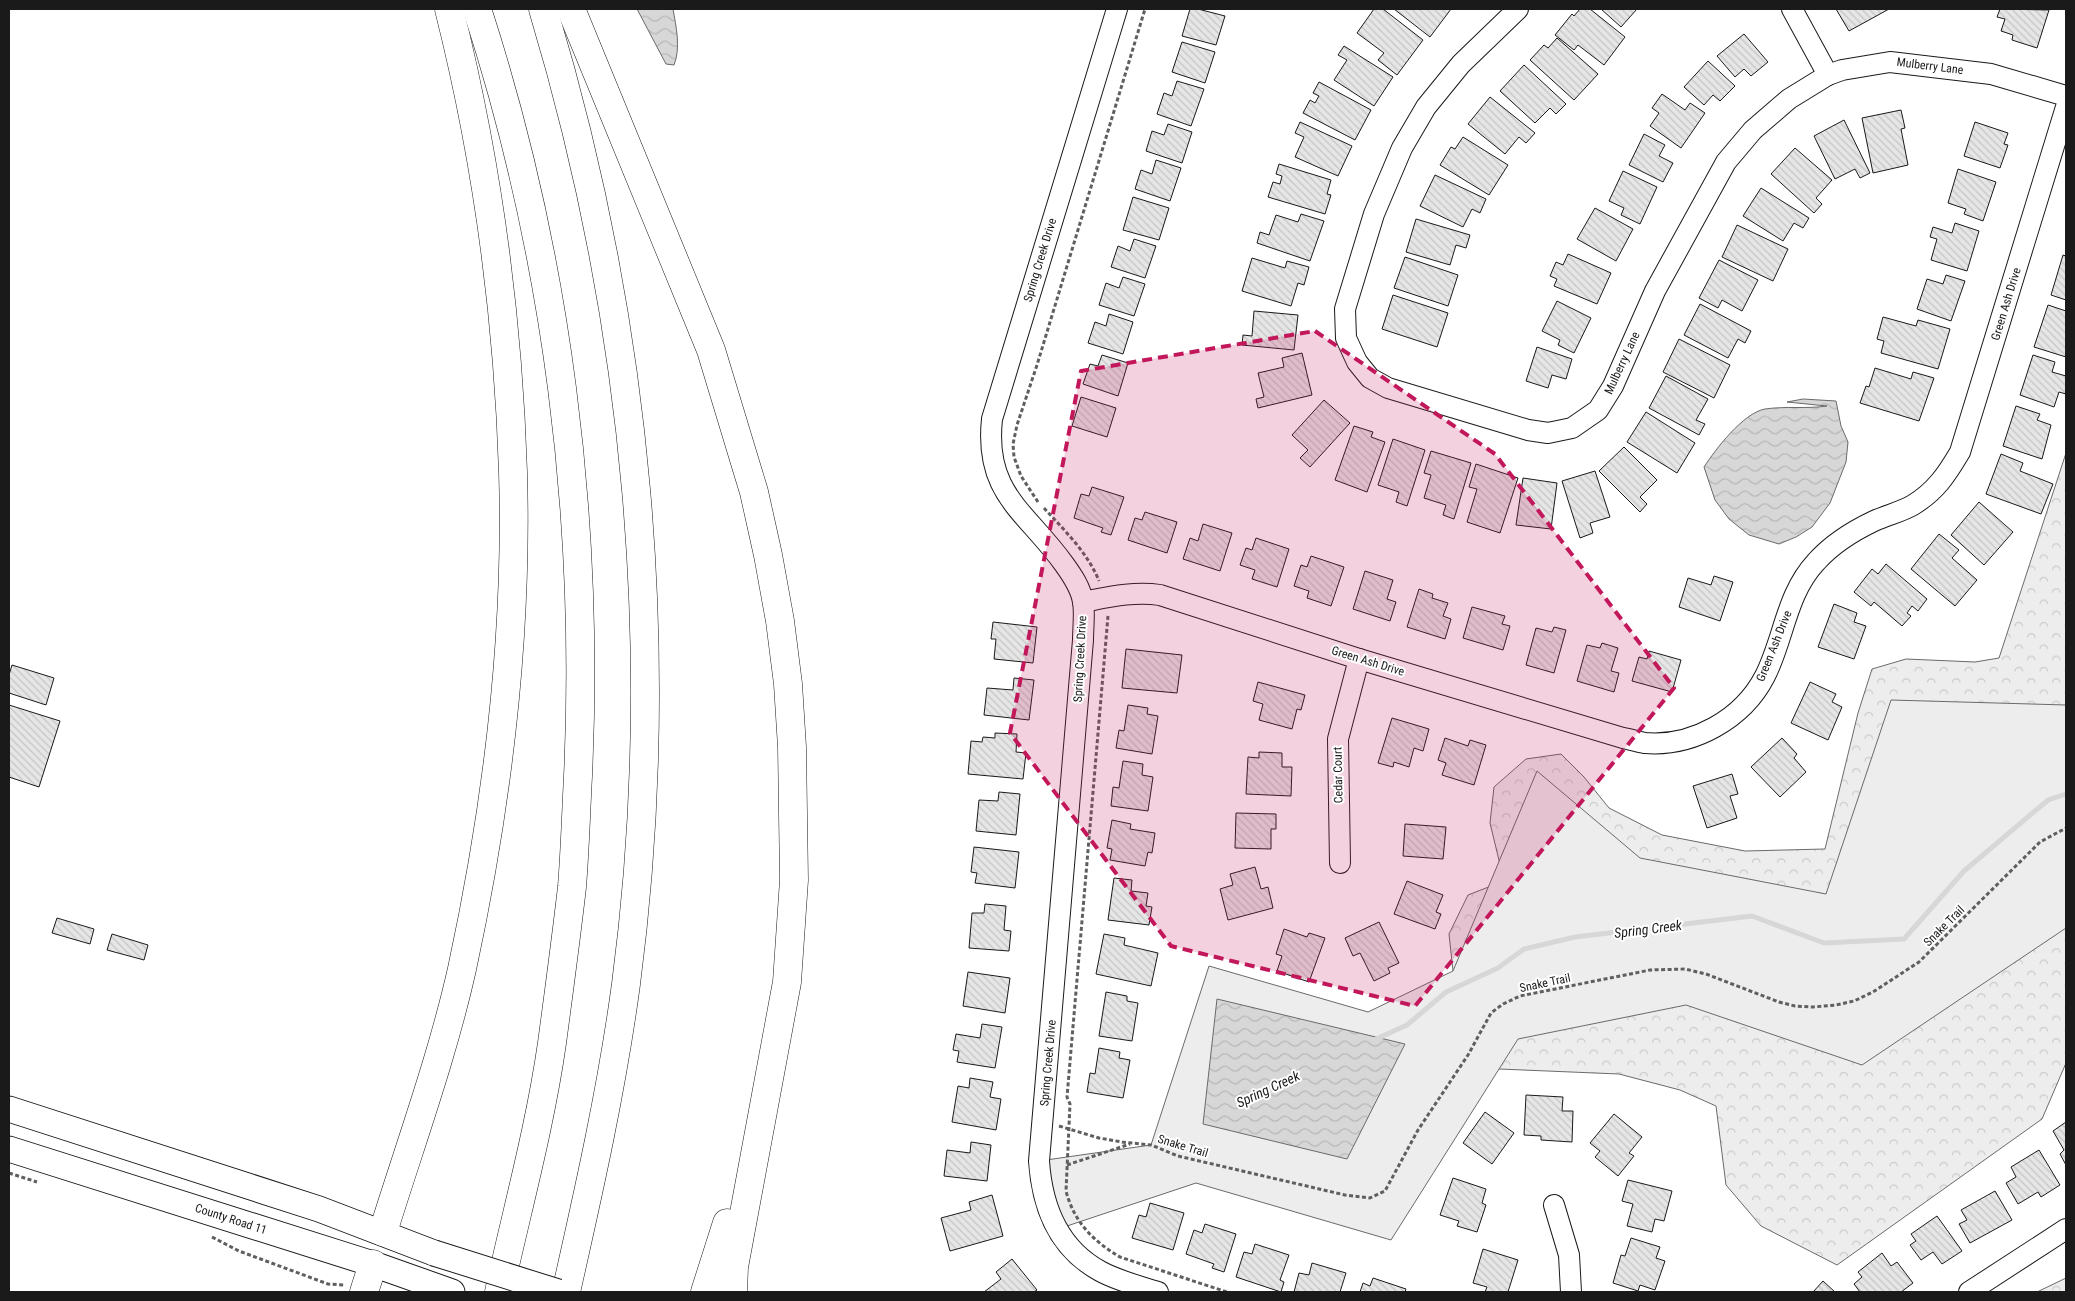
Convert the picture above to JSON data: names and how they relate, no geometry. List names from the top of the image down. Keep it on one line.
{"streets":{"main road":["County Road 11"],"street":["Mulberry Lane","Spring Creek Drive","Green Ash Drive","Cedar Court"],"path":["Snake Trail"]},"crossings":[["Spring Creek Drive","Green Ash Drive"],["Spring Creek Drive","Snake Trail"],["Green Ash Drive","Cedar Court"]],"water":["Spring Creek"]}
